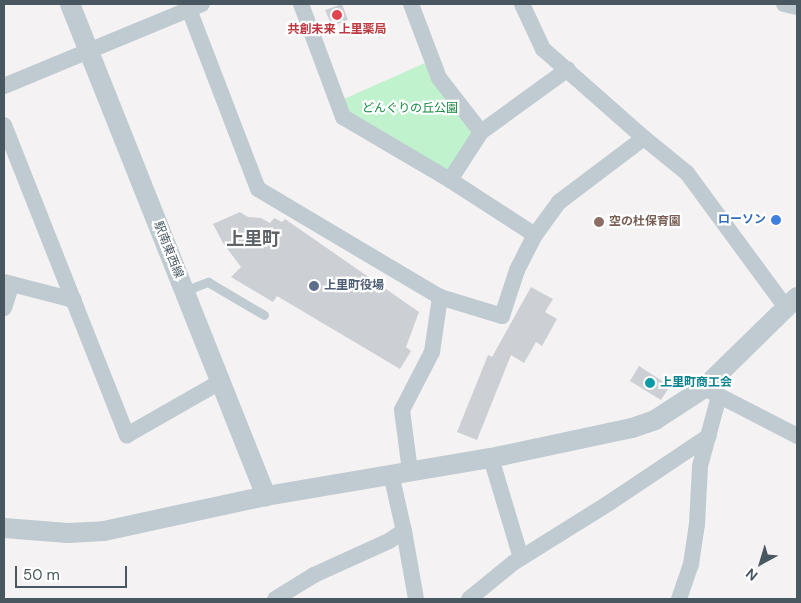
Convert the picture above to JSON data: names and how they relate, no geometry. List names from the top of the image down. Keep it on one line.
{"streets":{"street":["駅南東西線"]},"districts":["上里町"],"parks":["どんぐりの丘公園"],"places":["共創未来 上里薬局","ローソン","空の杜保育園","上里町役場","上里町商工会"],"scale_bar":"50 m","north":"bottom left"}
